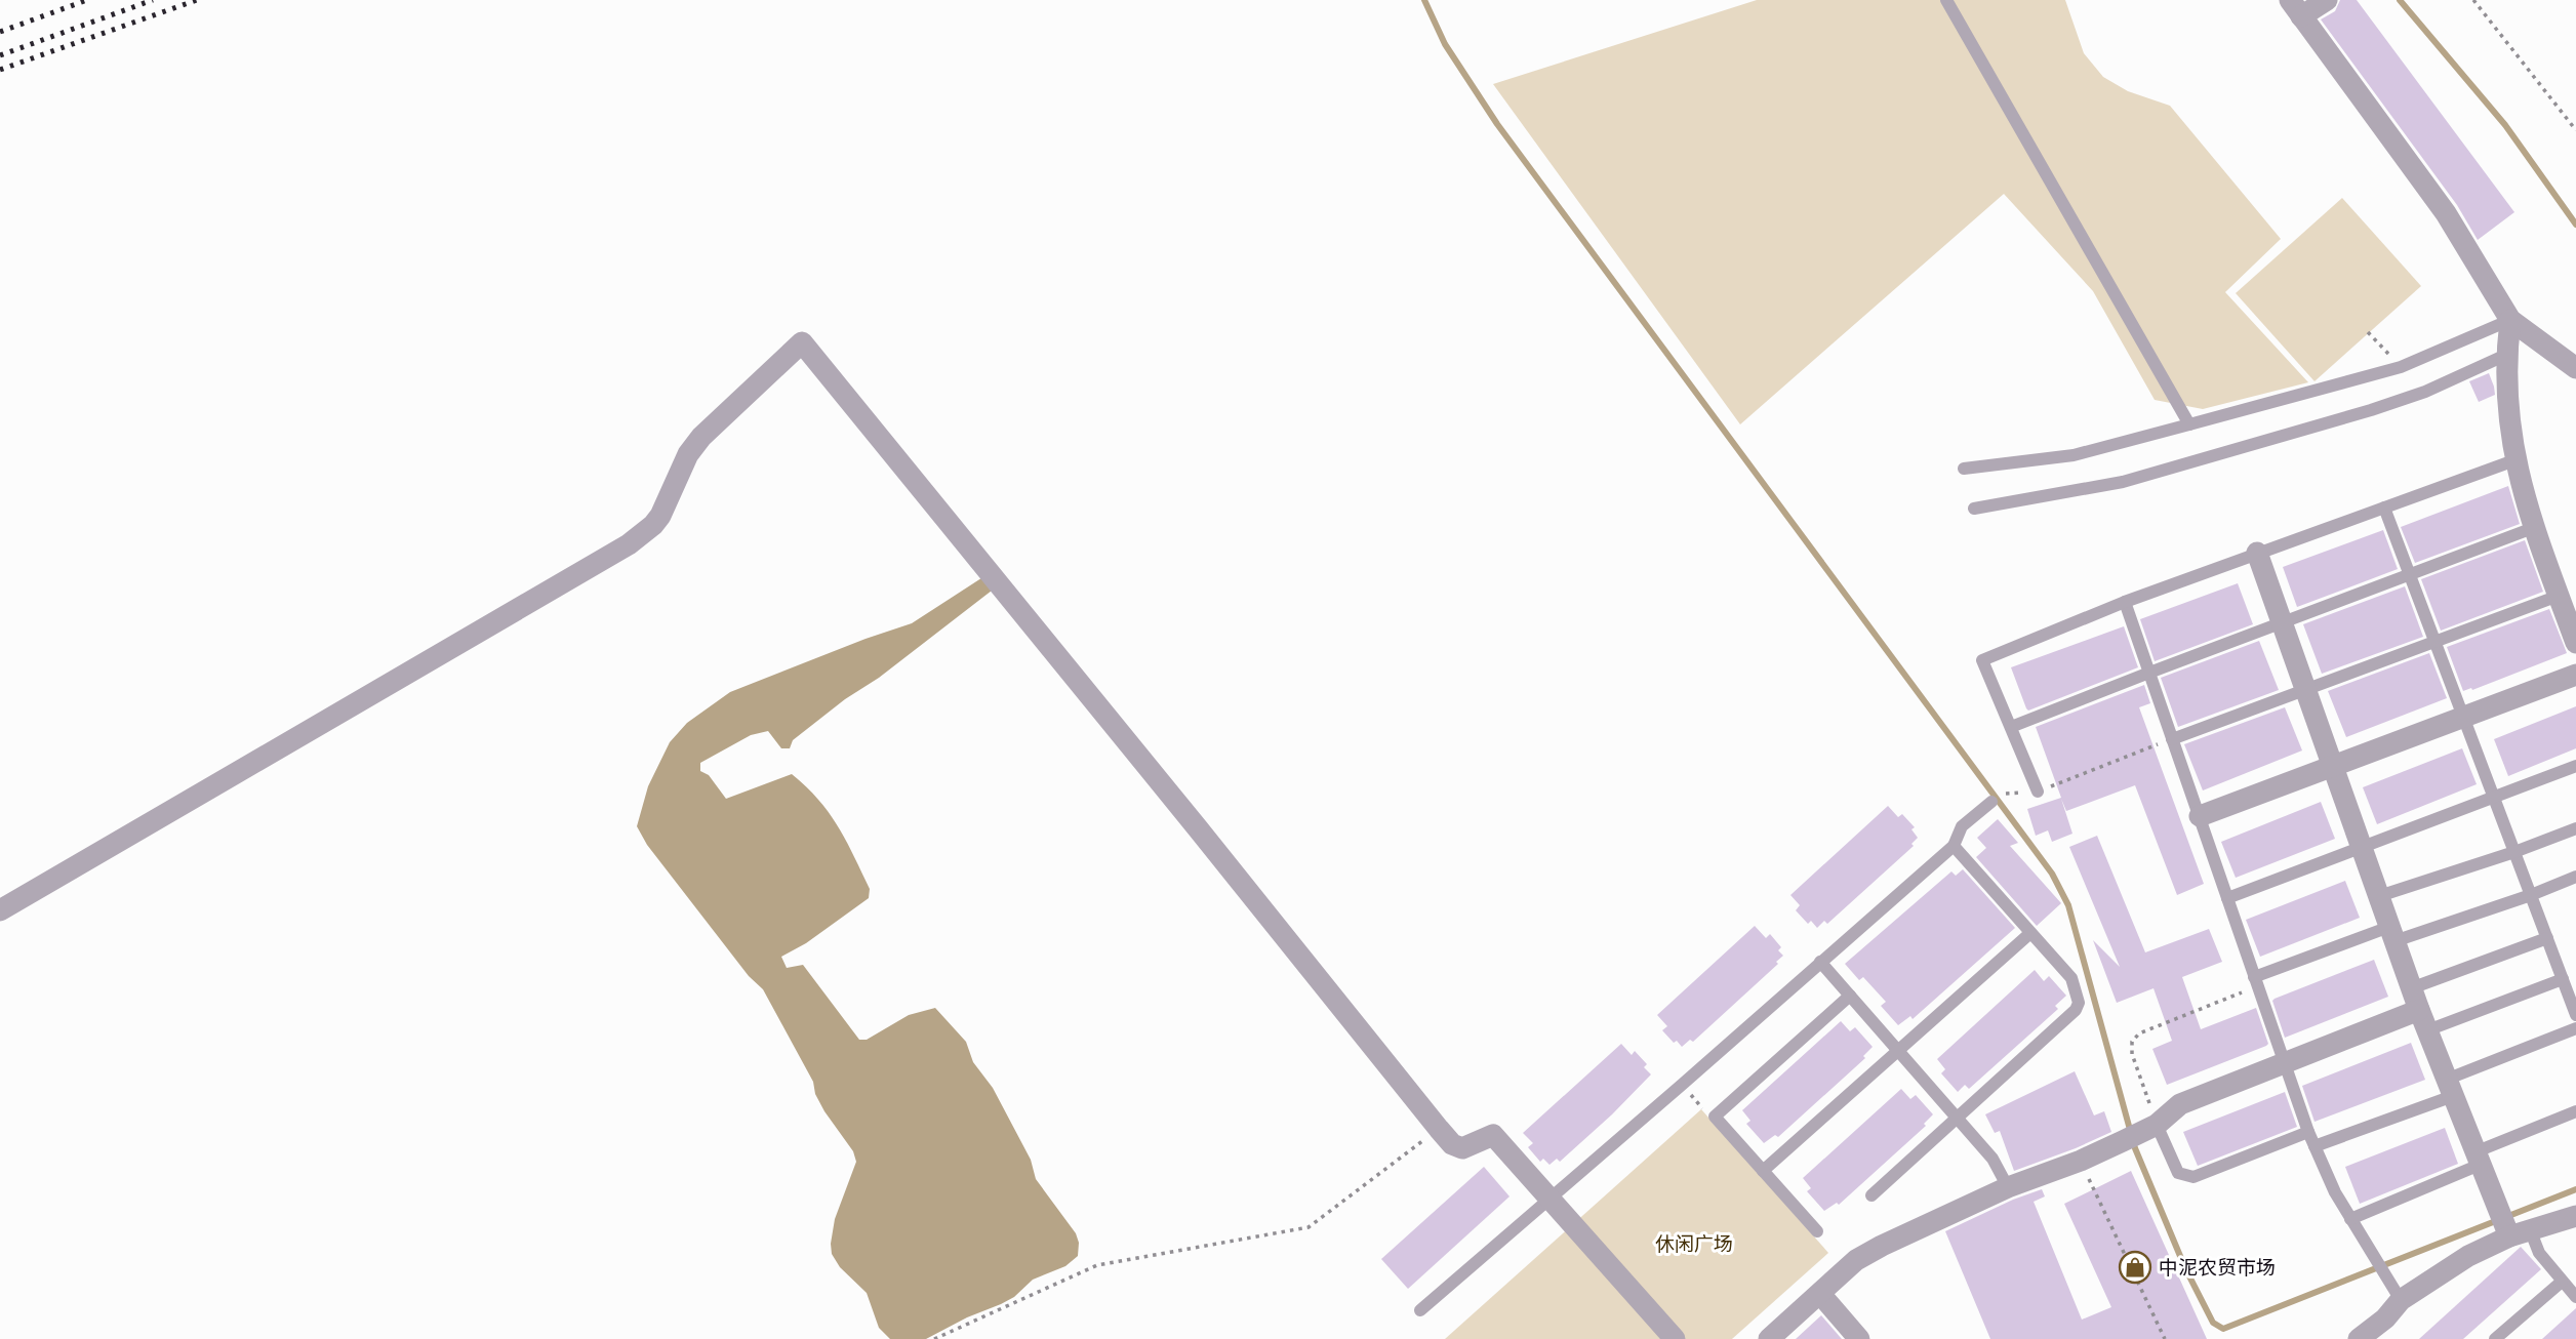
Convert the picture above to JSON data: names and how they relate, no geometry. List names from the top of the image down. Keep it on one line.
{"parks":["休闲广场"],"places":{"shop":["中泥农贸市场"]}}
